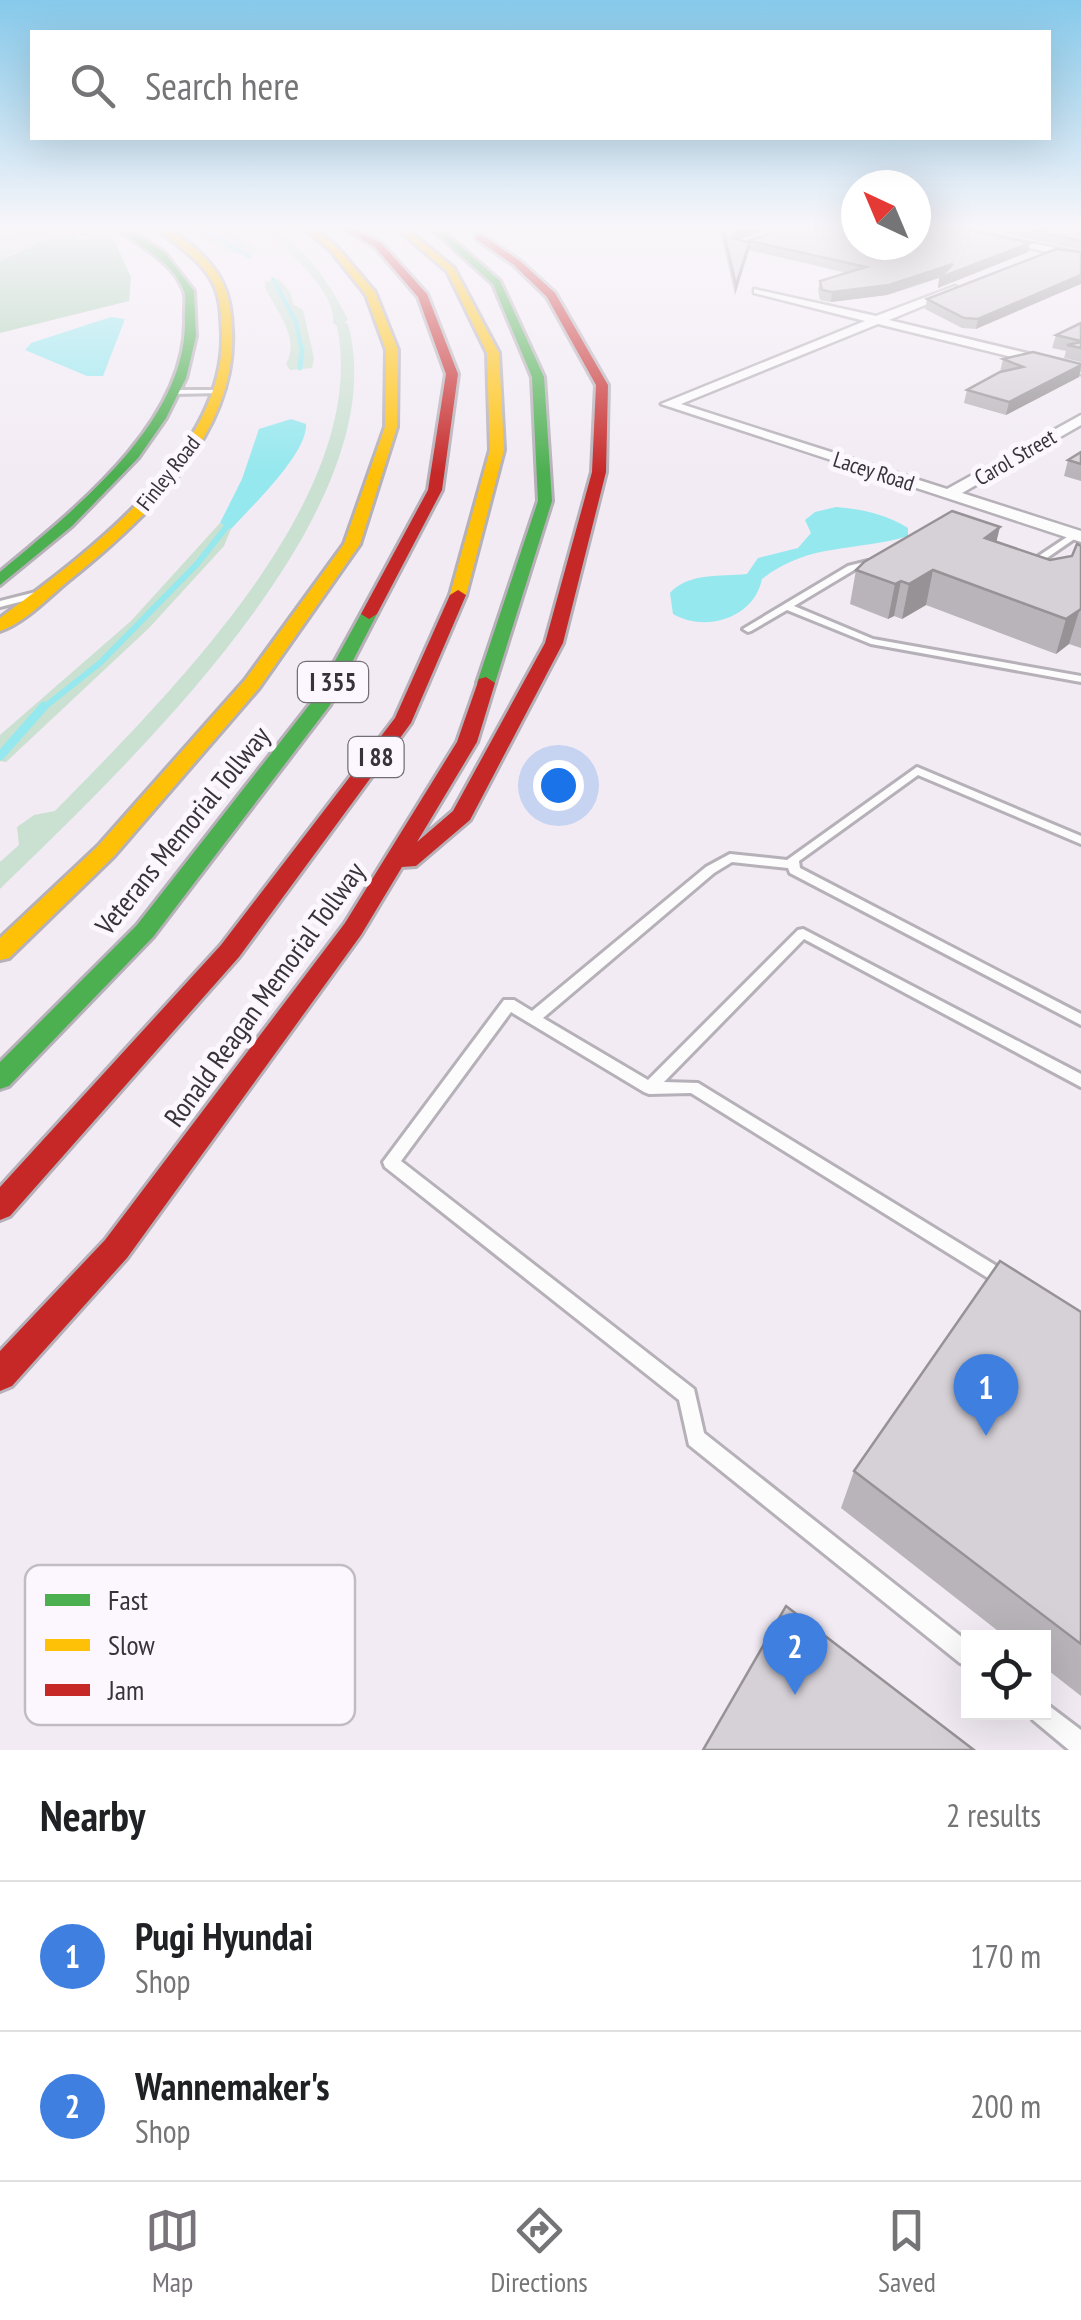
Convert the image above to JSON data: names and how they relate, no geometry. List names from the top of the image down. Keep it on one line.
{"streets":{"main road":["Finley Road","I 355","I 88","Veterans Memorial Tollway","Ronald Reagan Memorial Tollway"],"street":["Carol Street","Lacey Road"]},"crossings":[["Carol Street","Lacey Road"]],"legend":["Fast","Slow","Jam"],"north":"top left","page":{"search":"Search here","pins":["1","2"],"heading":["Nearby","2 results"],"list":[{"mark":"1","name":"Pugi Hyundai","note":"Shop","value":"170 m"},{"mark":"2","name":"Wannemaker's","note":"Shop","value":"200 m"}],"nav":["Map","Directions","Saved"]}}
